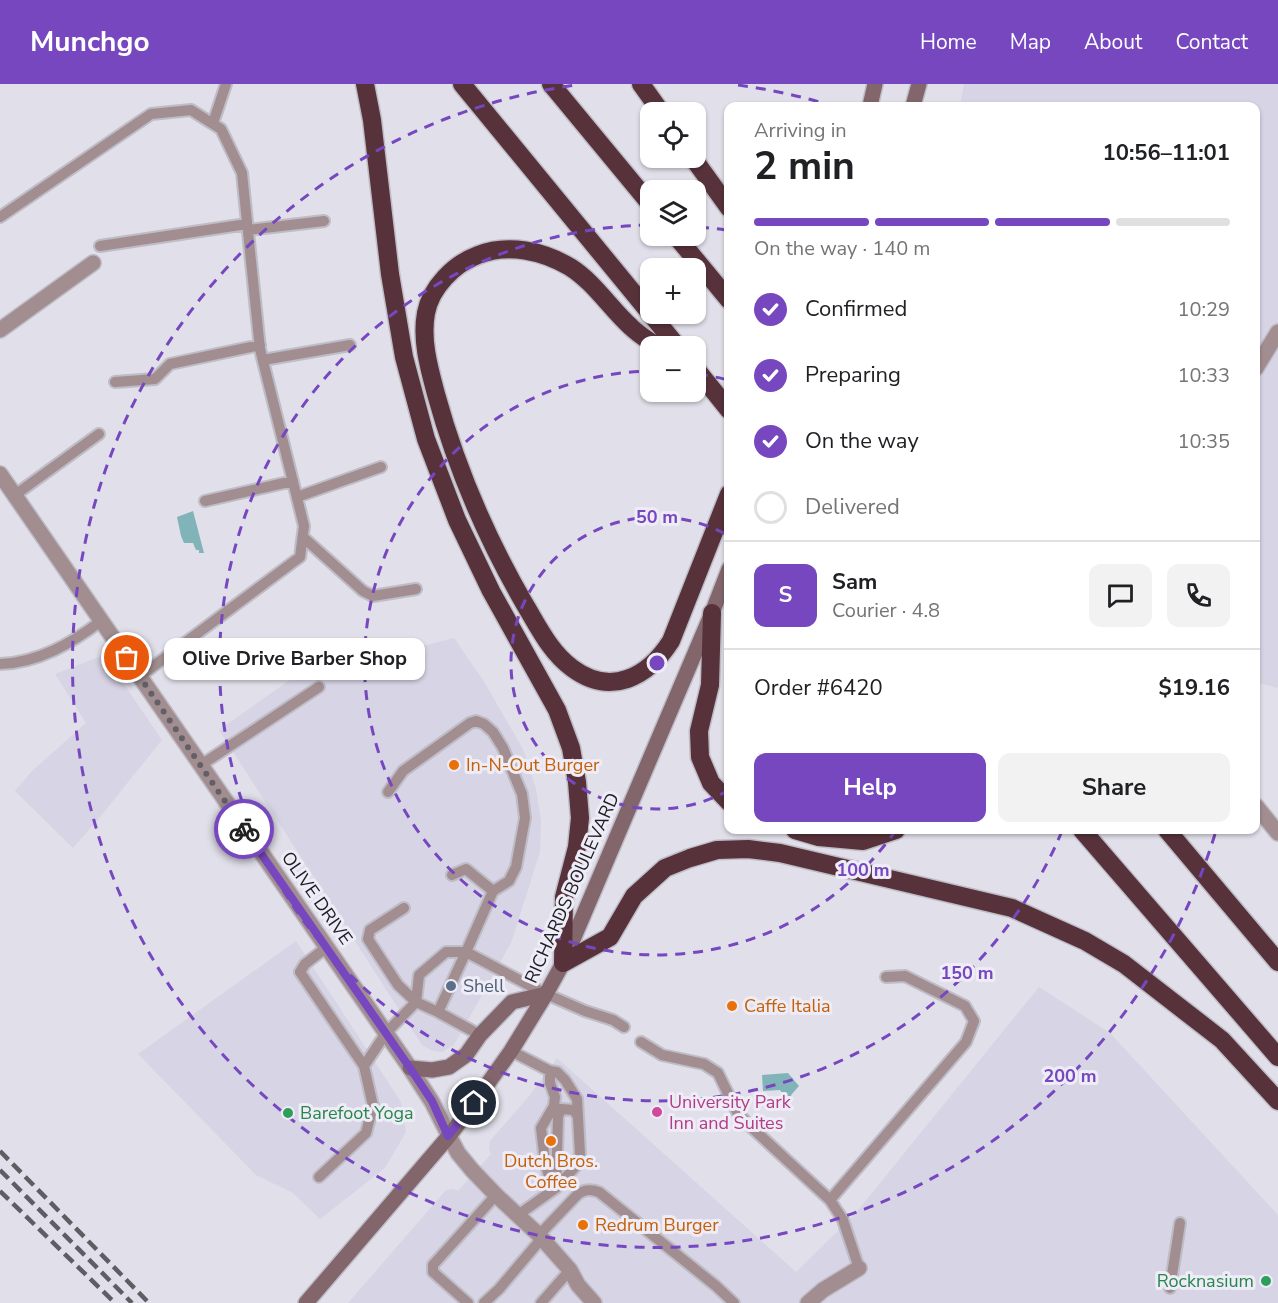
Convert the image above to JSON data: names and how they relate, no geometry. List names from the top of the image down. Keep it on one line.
{"streets":{"main road":["RICHARDS BOULEVARD"],"street":["OLIVE DRIVE"]},"crossings":[["RICHARDS BOULEVARD","OLIVE DRIVE"]],"places":["Olive Drive Barber Shop","In-N-Out Burger","Shell","Caffe Italia","University Park Inn and Suites","Barefoot Yoga","Dutch Bros. Coffee","Redrum Burger","Rocknasium"],"page":{"header":"Munchgo","nav":["Home","Map","About","Contact"],"map_buttons":["+","−"],"heading":["2 min","Arriving in","10:56–11:01"],"panel":["Sam","Courier · 4.8","Order #6420","$19.16"],"bar":"On the way · 140 m","list":[["Confirmed","10:29"],["Preparing","10:33"],["On the way","10:35"],"Delivered"],"round":"S","bubble":"Olive Drive Barber Shop","buttons":["Help","Share"]},"rings":["50 m","100 m","150 m","200 m"]}
